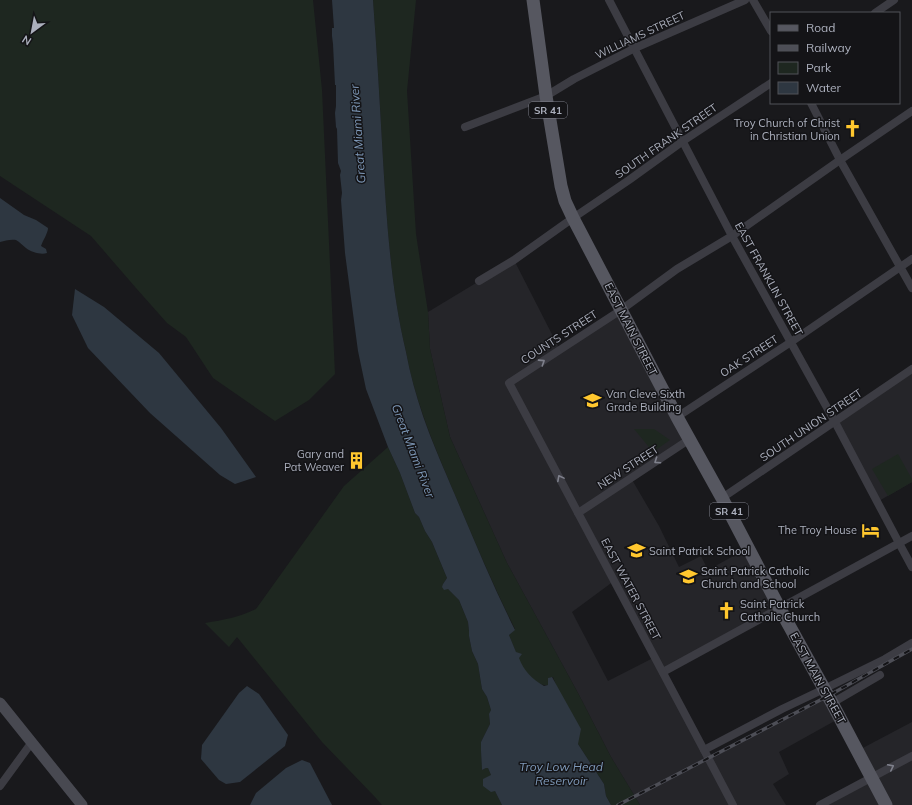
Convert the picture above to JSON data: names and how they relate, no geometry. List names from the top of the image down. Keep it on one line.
{"streets":{"main road":["SR 41","EAST MAIN STREET"],"street":["WILLIAMS STREET","SOUTH FRANK STREET","EAST FRANKLIN STREET","COUNTS STREET","OAK STREET","SOUTH UNION STREET","NEW STREET","EAST WATER STREET"]},"crossings":[["WILLIAMS STREET","EAST FRANKLIN STREET"],["WILLIAMS STREET","EAST MAIN STREET"],["SOUTH FRANK STREET","EAST FRANKLIN STREET"],["SOUTH FRANK STREET","EAST MAIN STREET"],["EAST FRANKLIN STREET","COUNTS STREET"],["EAST FRANKLIN STREET","OAK STREET"],["EAST FRANKLIN STREET","SOUTH UNION STREET"],["EAST MAIN STREET","COUNTS STREET"],["EAST MAIN STREET","OAK STREET"],["EAST MAIN STREET","SOUTH UNION STREET"],["EAST MAIN STREET","NEW STREET"],["COUNTS STREET","EAST WATER STREET"],["NEW STREET","EAST WATER STREET"]],"one_way":["NEW STREET"],"water":["Great Miami River","Troy Low Head Reservoir"],"places":{"church":["Troy Church of Christ in Christian Union","Saint Patrick Catholic Church"],"school or university":["Van Cleve Sixth Grade Building","Saint Patrick School","Saint Patrick Catholic Church and School"],"building":["Gary and Pat Weaver"],"hotel":["The Troy House"]},"legend":["Road","Railway","Park","Water"],"north":"bottom left"}
